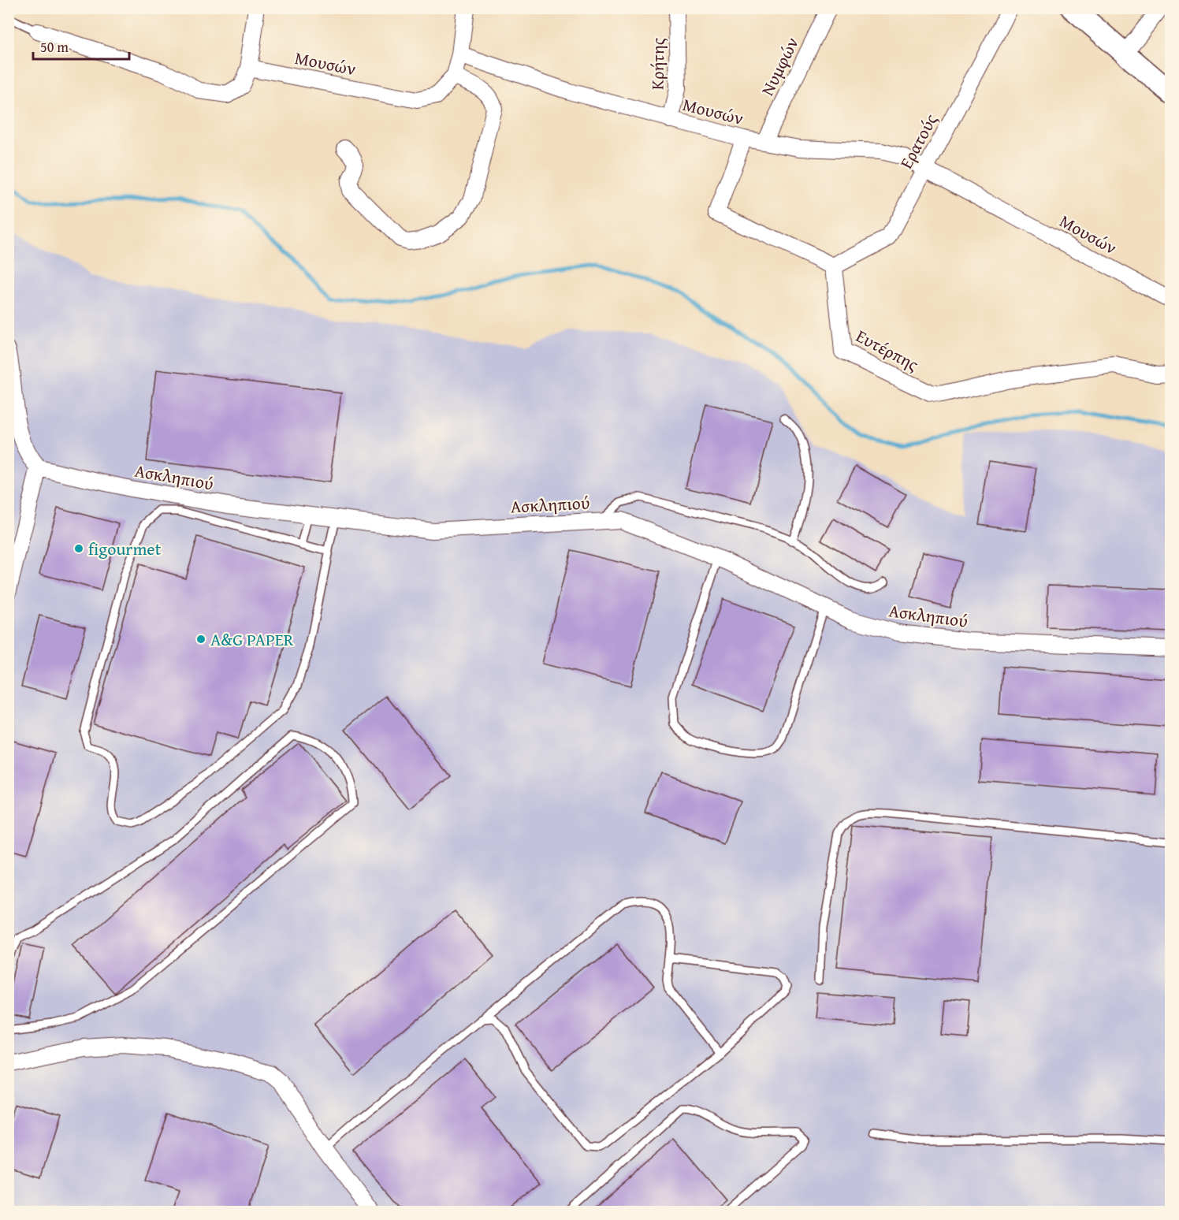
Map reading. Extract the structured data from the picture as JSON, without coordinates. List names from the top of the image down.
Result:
{
  "streets": {
    "street": [
      "Μουσών",
      "Κρήτης",
      "Νυμφών",
      "Ερατούς",
      "Ευτέρπης",
      "Ασκληπιού"
    ]
  },
  "crossings": [
    ["Μουσών", "Κρήτης"],
    ["Μουσών", "Νυμφών"],
    ["Μουσών", "Ερατούς"],
    ["Ερατούς", "Ευτέρπης"]
  ],
  "places": ["figourmet", "A&G PAPER"],
  "scale_bar": "50 m"
}
